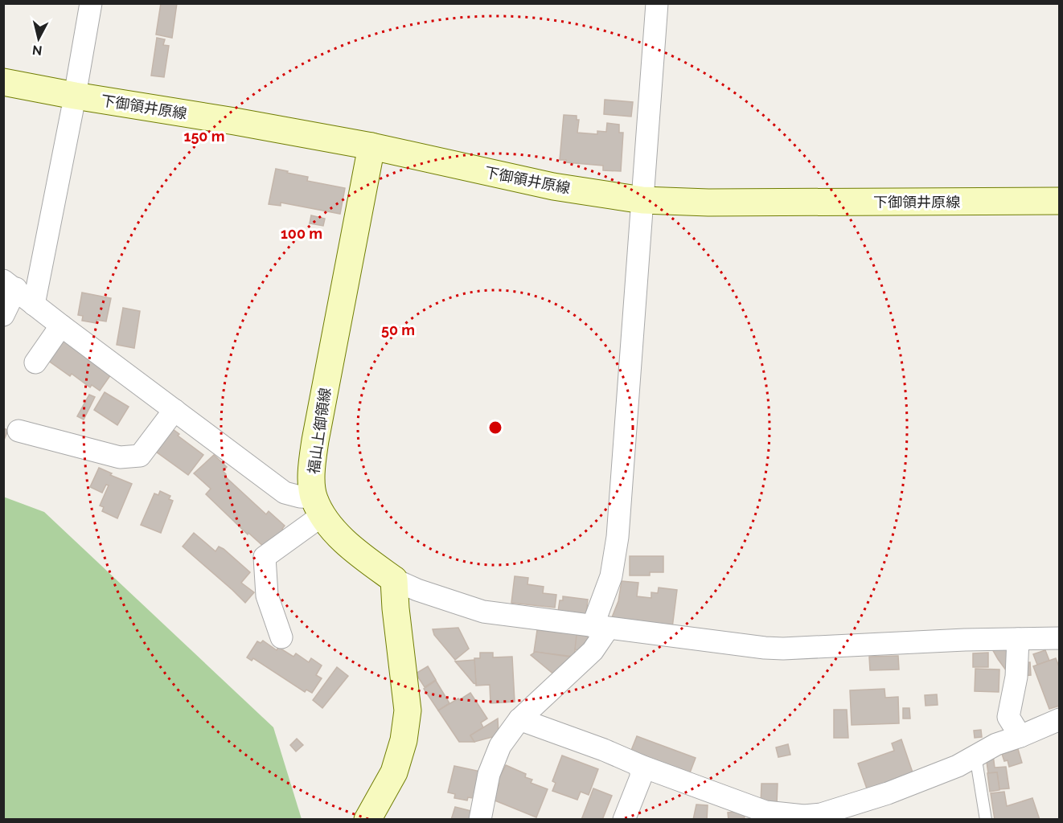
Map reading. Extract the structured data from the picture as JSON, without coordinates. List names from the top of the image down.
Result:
{
  "streets": {
    "main road": ["下御領井原線", "福山上御領線"]
  },
  "crossings": [
    ["下御領井原線", "福山上御領線"]
  ],
  "north": "bottom",
  "rings": ["150 m", "100 m", "50 m"]
}
